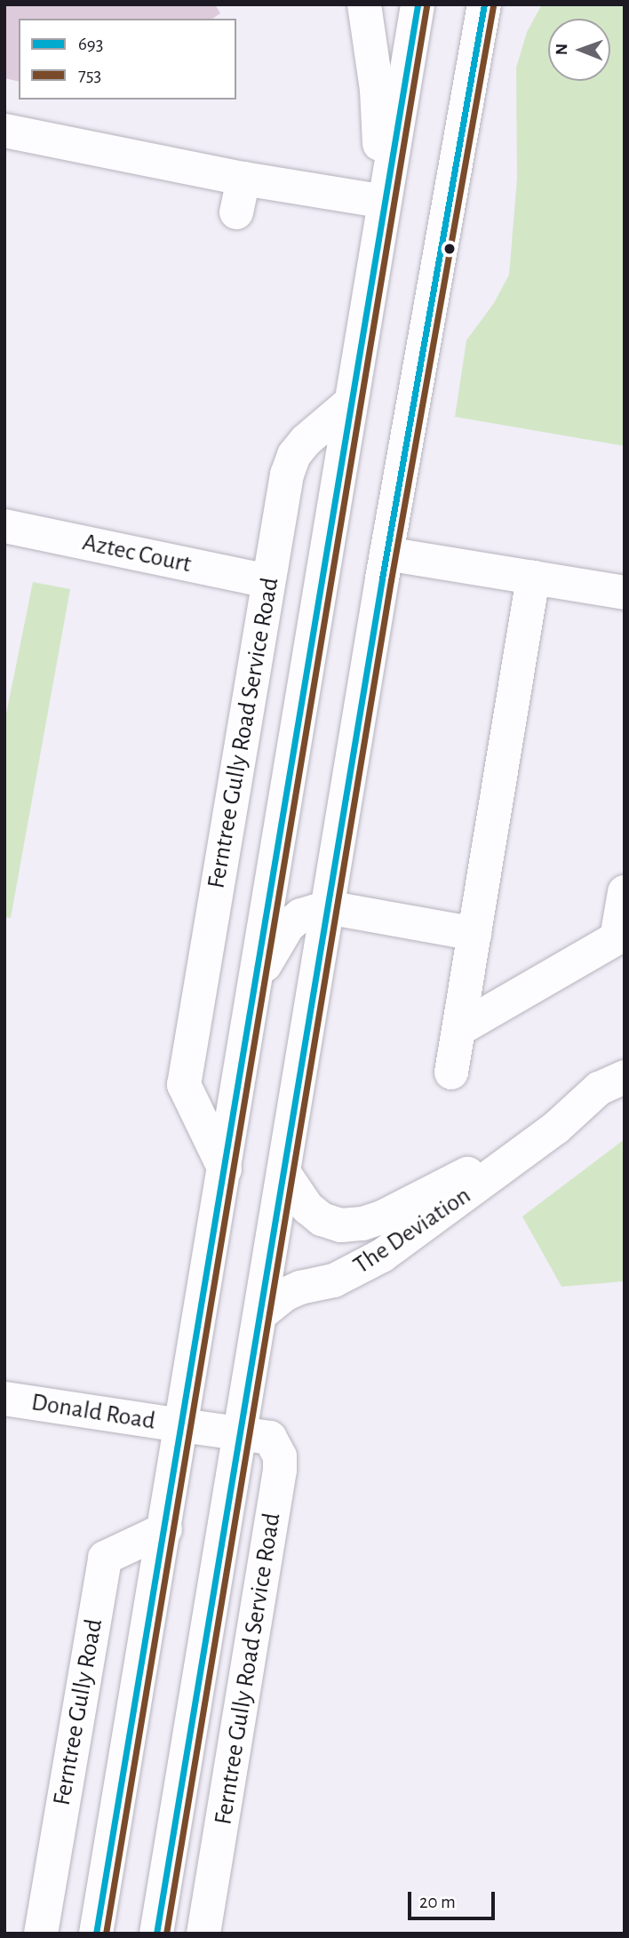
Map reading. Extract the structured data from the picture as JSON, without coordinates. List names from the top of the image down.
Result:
{
  "streets": {
    "main road": [
      "Aztec Court",
      "Ferntree Gully Road Service Road",
      "The Deviation",
      "Donald Road",
      "Ferntree Gully Road"
    ]
  },
  "crossings": [
    ["Aztec Court", "Ferntree Gully Road Service Road"],
    ["Ferntree Gully Road Service Road", "Donald Road"]
  ],
  "lines": ["transit line 693", "transit line 753"],
  "legend": ["693", "753"],
  "scale_bar": "20 m",
  "north": "left"
}
